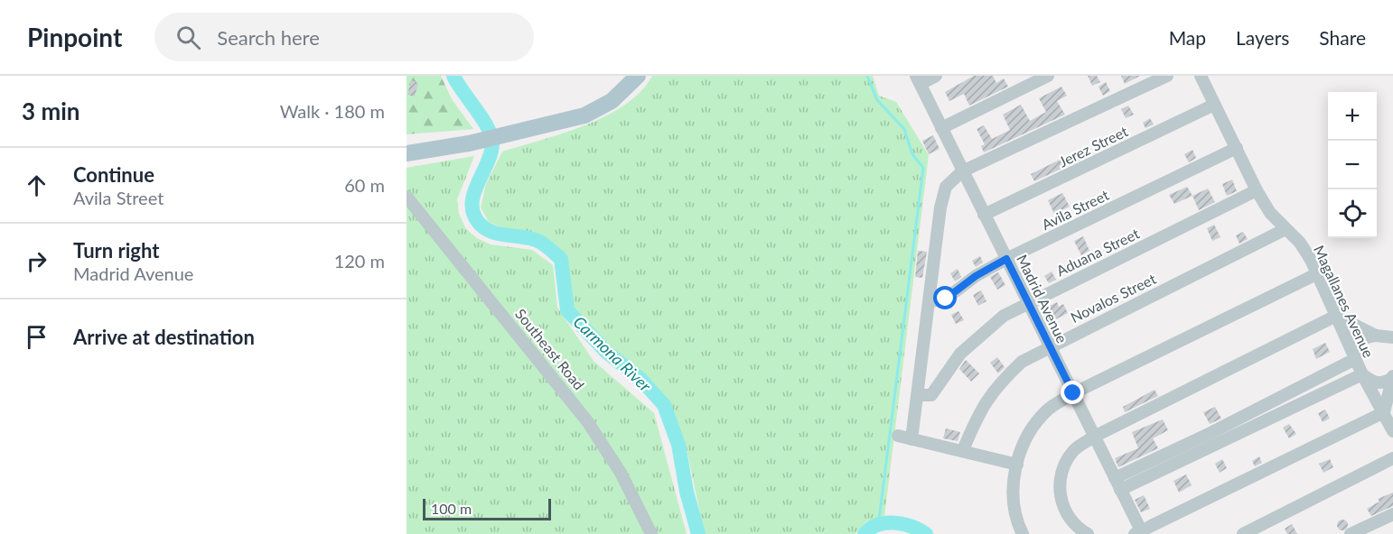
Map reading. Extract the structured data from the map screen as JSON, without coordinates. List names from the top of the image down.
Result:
{
  "streets": {
    "street": [
      "Jerez Street",
      "Avila Street",
      "Aduana Street",
      "Novalos Street",
      "Madrid Avenue",
      "Magallanes Avenue",
      "Southeast Road"
    ]
  },
  "crossings": [
    ["Jerez Street", "Madrid Avenue"],
    ["Jerez Street", "Magallanes Avenue"],
    ["Avila Street", "Madrid Avenue"],
    ["Avila Street", "Magallanes Avenue"],
    ["Aduana Street", "Madrid Avenue"],
    ["Aduana Street", "Magallanes Avenue"],
    ["Novalos Street", "Madrid Avenue"],
    ["Novalos Street", "Magallanes Avenue"]
  ],
  "water": ["Carmona River"],
  "scale_bar": "100 m",
  "page": {
    "header": "Pinpoint",
    "search": "Search here",
    "nav": ["Map", "Layers", "Share"],
    "heading": ["3 min", "Walk · 180 m"],
    "map_buttons": ["+", "−"],
    "list": [
      ["Continue", "Avila Street", "60 m"],
      ["Turn right", "Madrid Avenue", "120 m"],
      "Arrive at destination"
    ],
    "scale": "100 m"
  }
}
